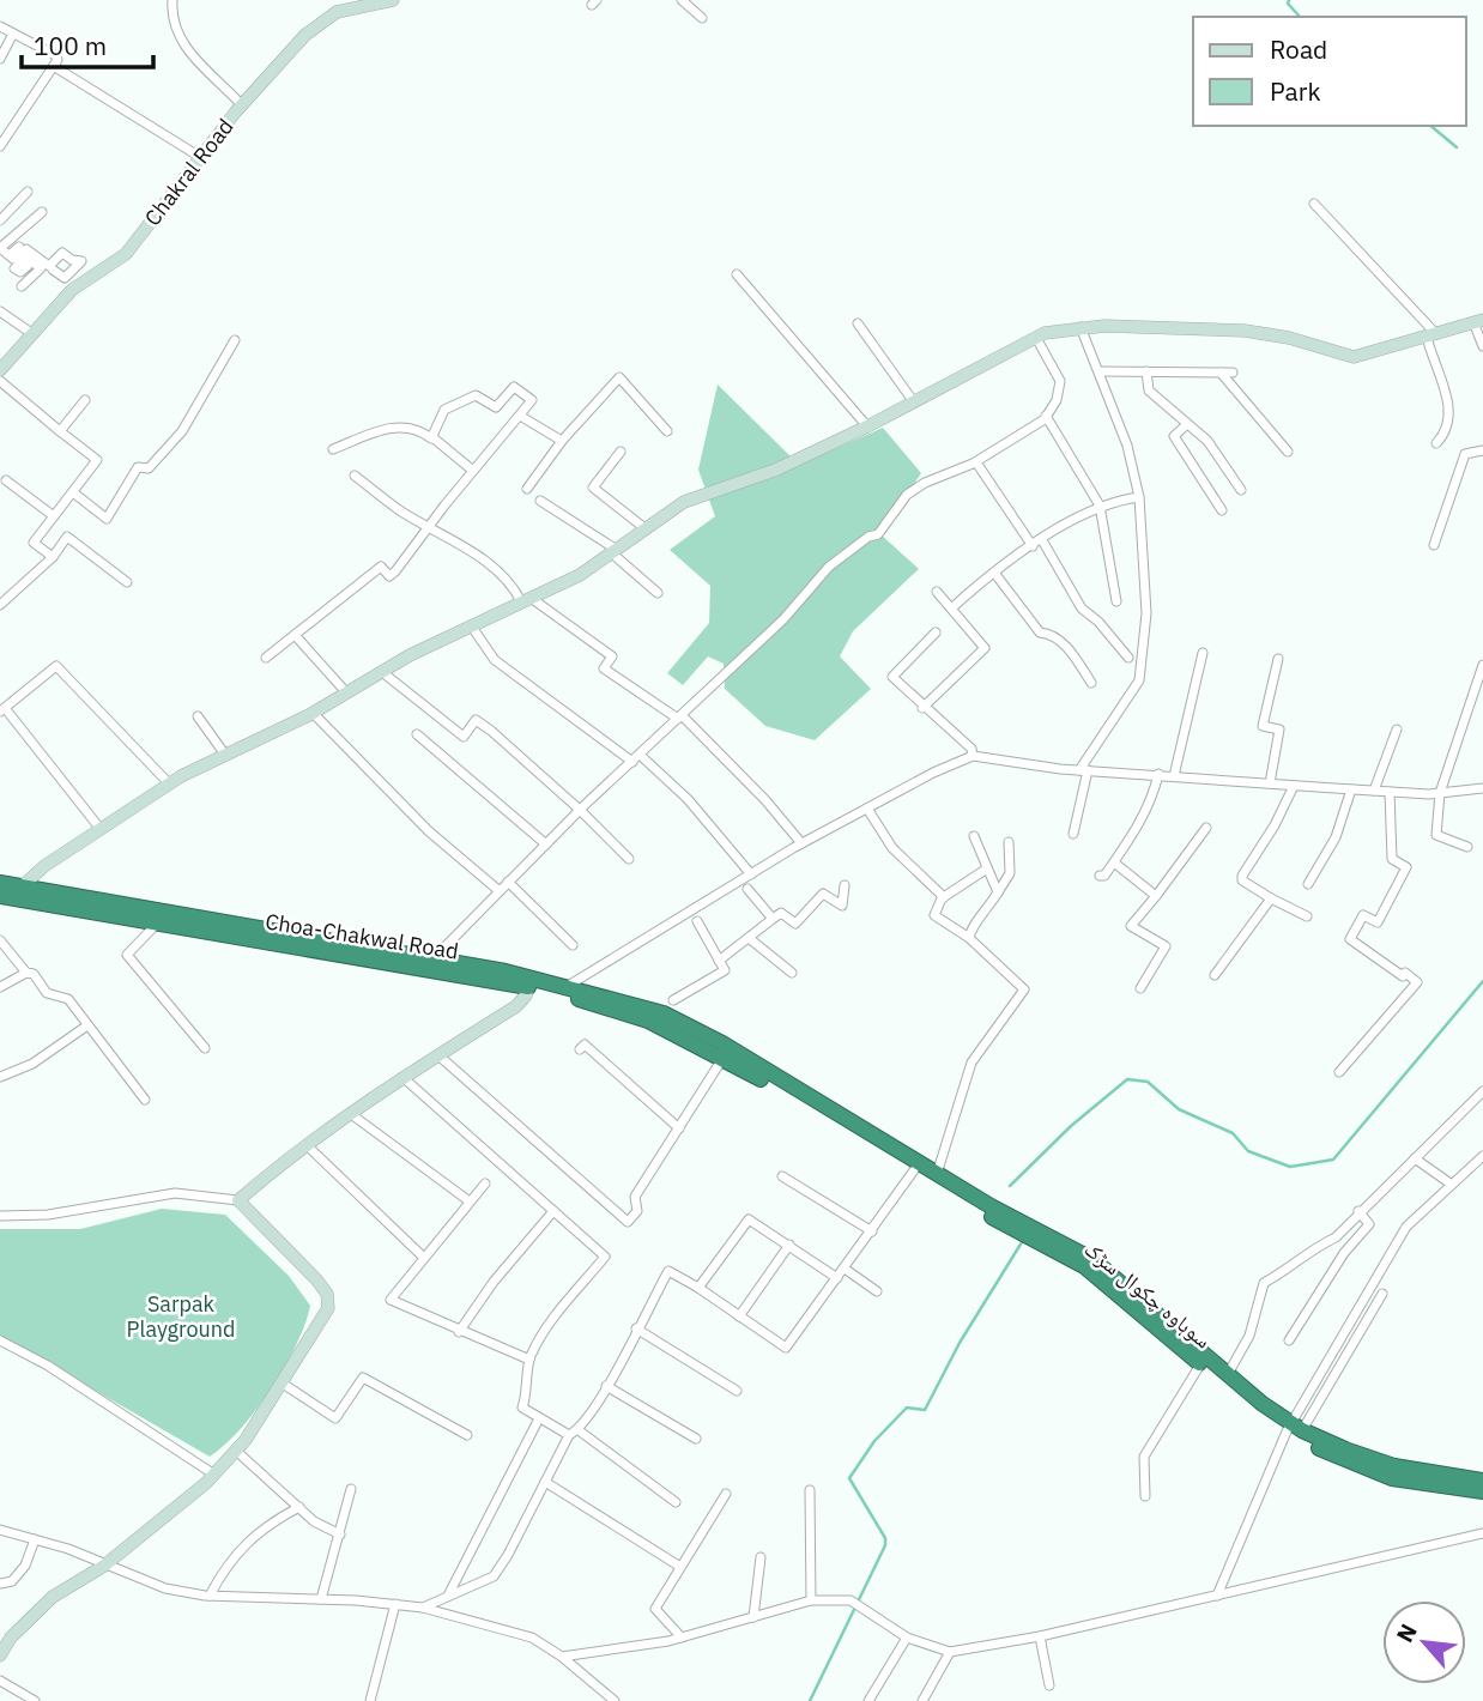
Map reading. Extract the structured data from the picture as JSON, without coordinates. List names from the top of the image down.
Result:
{
  "streets": {
    "highway": ["Choa-Chakwal Road", "سوہاوہ چکوال سڑک"],
    "street": ["Chakral Road"]
  },
  "crossings": [
    ["Choa-Chakwal Road", "سوہاوہ چکوال سڑک"]
  ],
  "parks": ["Sarpak Playground"],
  "legend": ["Road", "Park"],
  "scale_bar": "100 m",
  "north": "top left"
}
